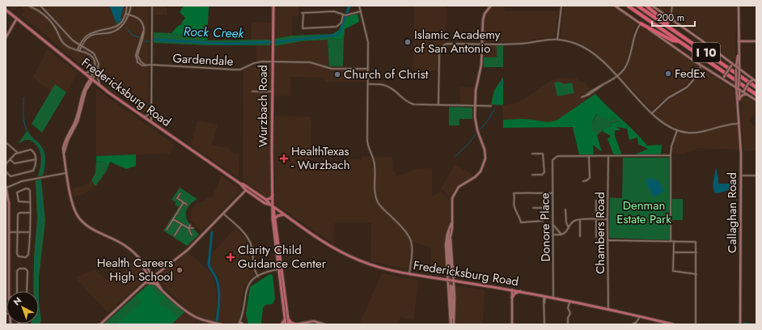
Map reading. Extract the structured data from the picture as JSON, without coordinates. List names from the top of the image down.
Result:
{
  "streets": {
    "highway": ["I 10"],
    "main road": ["Fredericksburg Road", "Wurzbach Road"],
    "street": [
      "Gardendale",
      "Callaghan Road",
      "Donore Place",
      "Chambers Road"
    ]
  },
  "crossings": [
    ["Gardendale", "Wurzbach Road"],
    ["Fredericksburg Road", "Wurzbach Road"],
    ["Fredericksburg Road", "Donore Place"],
    ["Fredericksburg Road", "Chambers Road"]
  ],
  "water": ["Rock Creek"],
  "parks": ["Denman Estate Park"],
  "places": {
    "other": [
      "Islamic Academy of San Antonio",
      "FedEx",
      "Church of Christ",
      "Health Careers High School"
    ],
    "health": ["HealthTexas - Wurzbach", "Clarity Child Guidance Center"]
  },
  "scale_bar": "200 m",
  "north": "top left"
}
